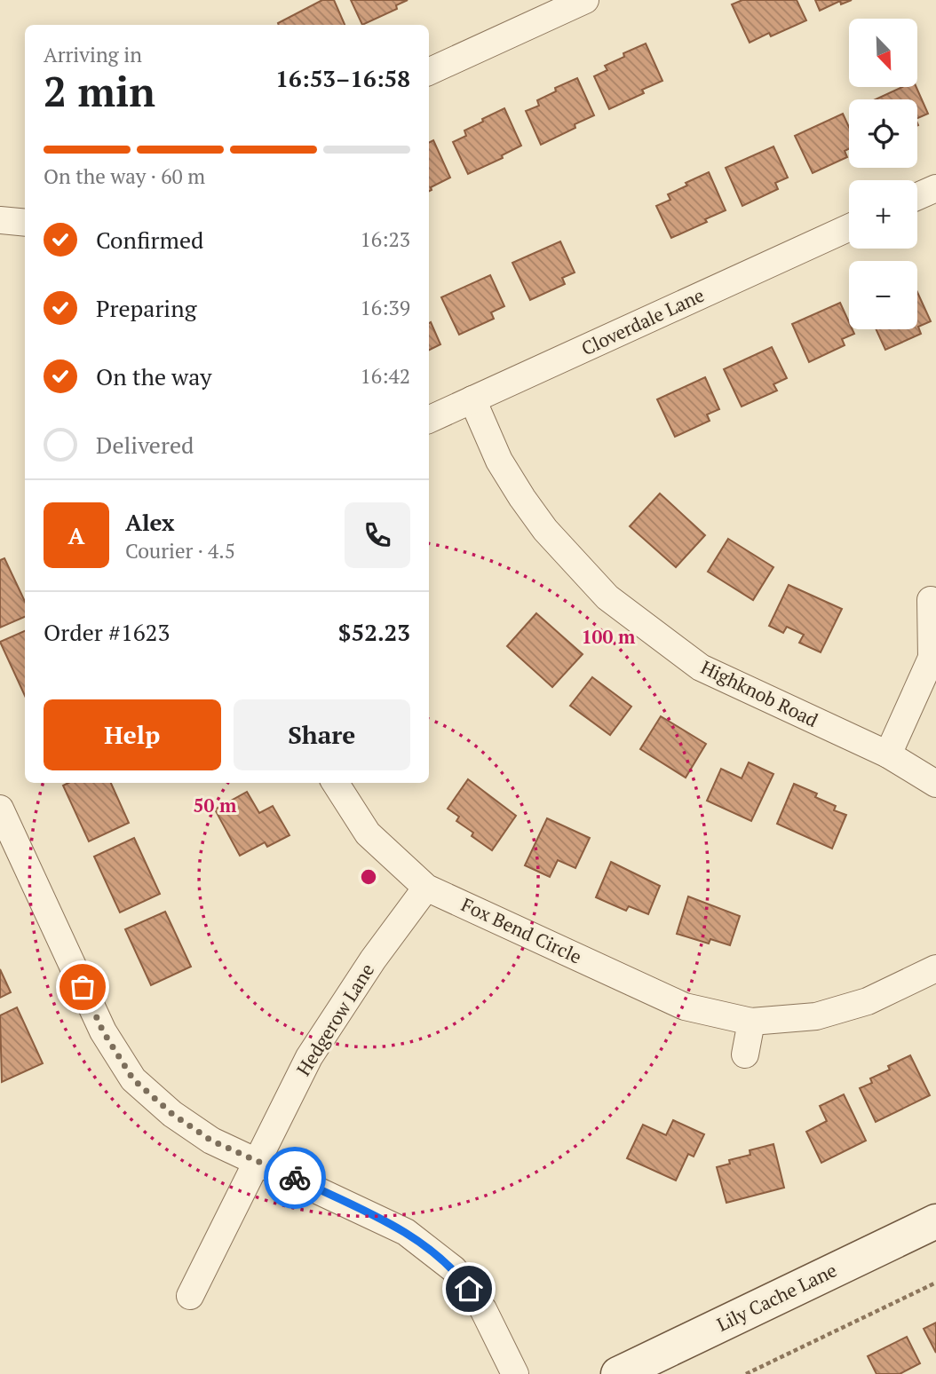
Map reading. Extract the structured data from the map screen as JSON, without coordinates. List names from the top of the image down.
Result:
{
  "streets": {
    "street": [
      "Cloverdale Lane",
      "Highknob Road",
      "Fox Bend Circle",
      "Hedgerow Lane",
      "Lily Cache Lane"
    ]
  },
  "crossings": [
    ["Cloverdale Lane", "Highknob Road"],
    ["Fox Bend Circle", "Hedgerow Lane"]
  ],
  "north": "bottom right",
  "page": {
    "map_buttons": ["+", "−"],
    "heading": ["2 min", "Arriving in", "16:53–16:58"],
    "panel": [
      "Alex",
      "Courier · 4.5",
      "Order #1623",
      "$52.23"
    ],
    "bar": "On the way · 60 m",
    "list": [
      ["Confirmed", "16:23"],
      ["Preparing", "16:39"],
      ["On the way", "16:42"],
      "Delivered"
    ],
    "round": "A",
    "buttons": ["Help", "Share"]
  },
  "rings": ["100 m", "50 m"]
}
